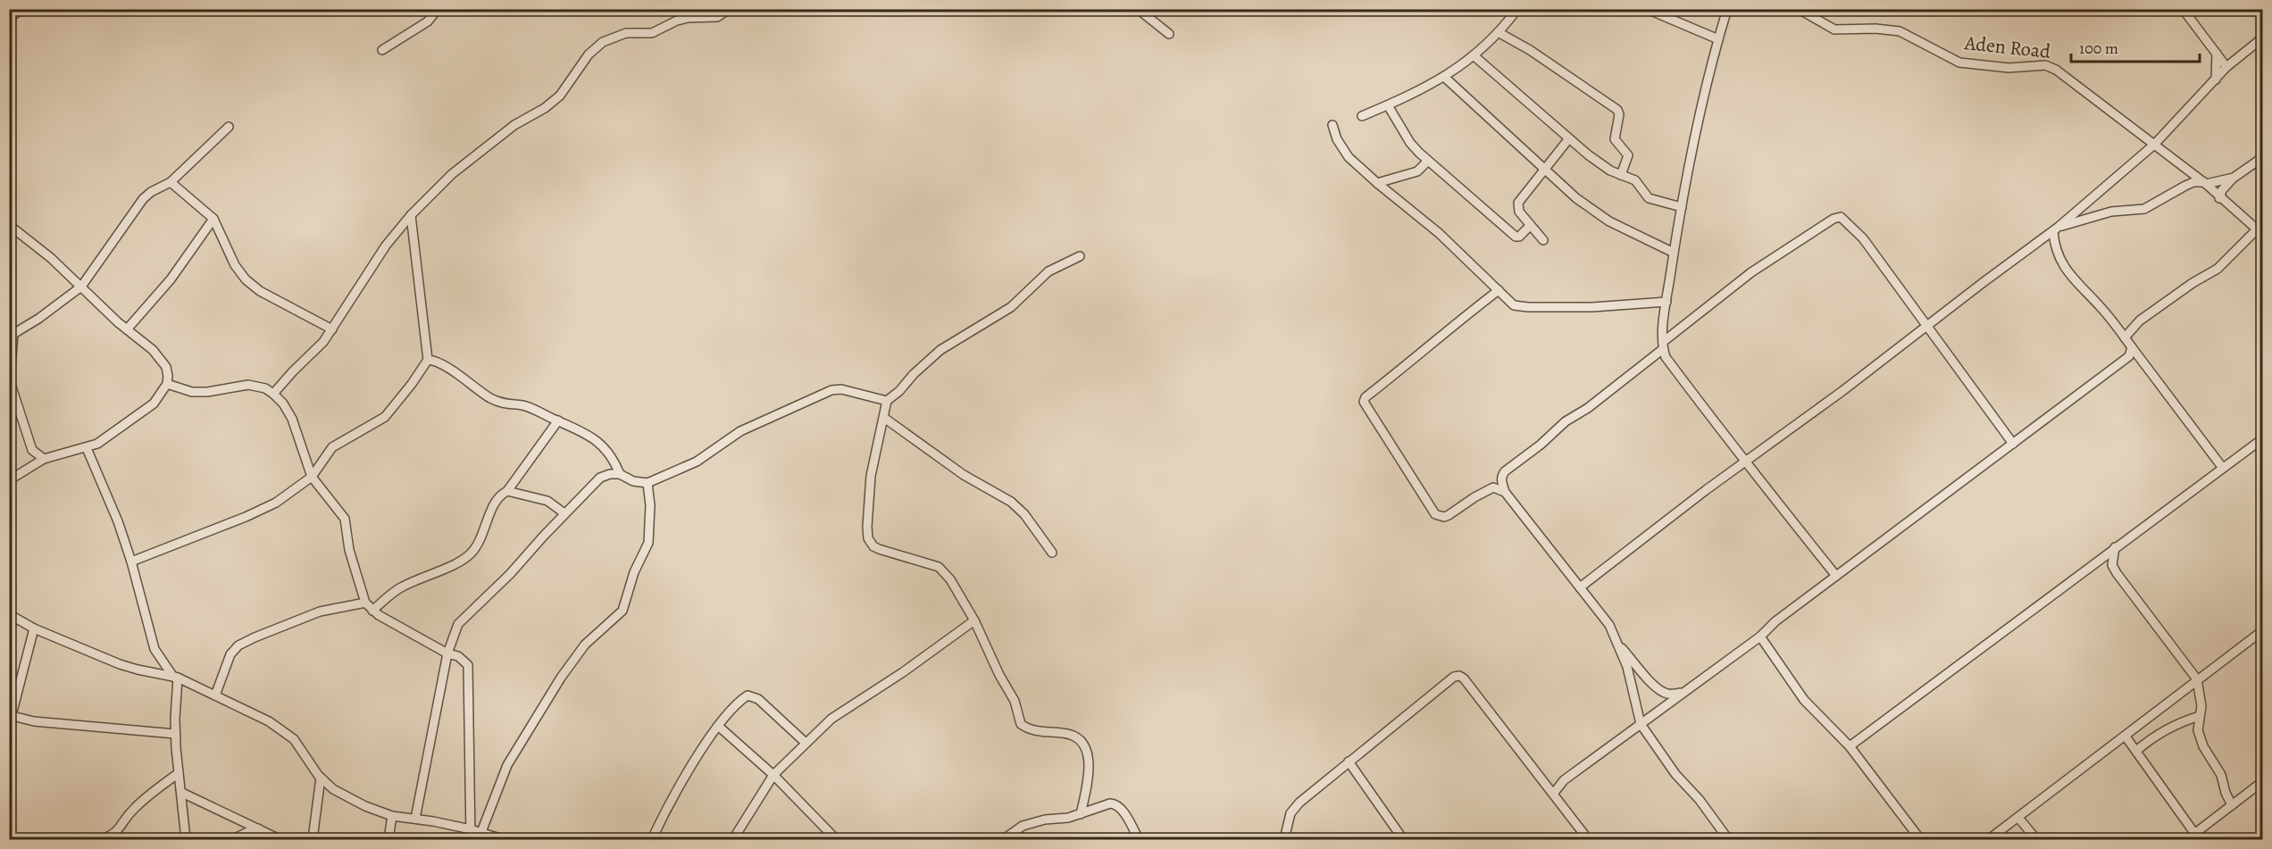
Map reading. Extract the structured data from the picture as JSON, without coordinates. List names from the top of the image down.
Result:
{
  "streets": {
    "street": ["Aden Road"]
  },
  "scale_bar": "100 m"
}
